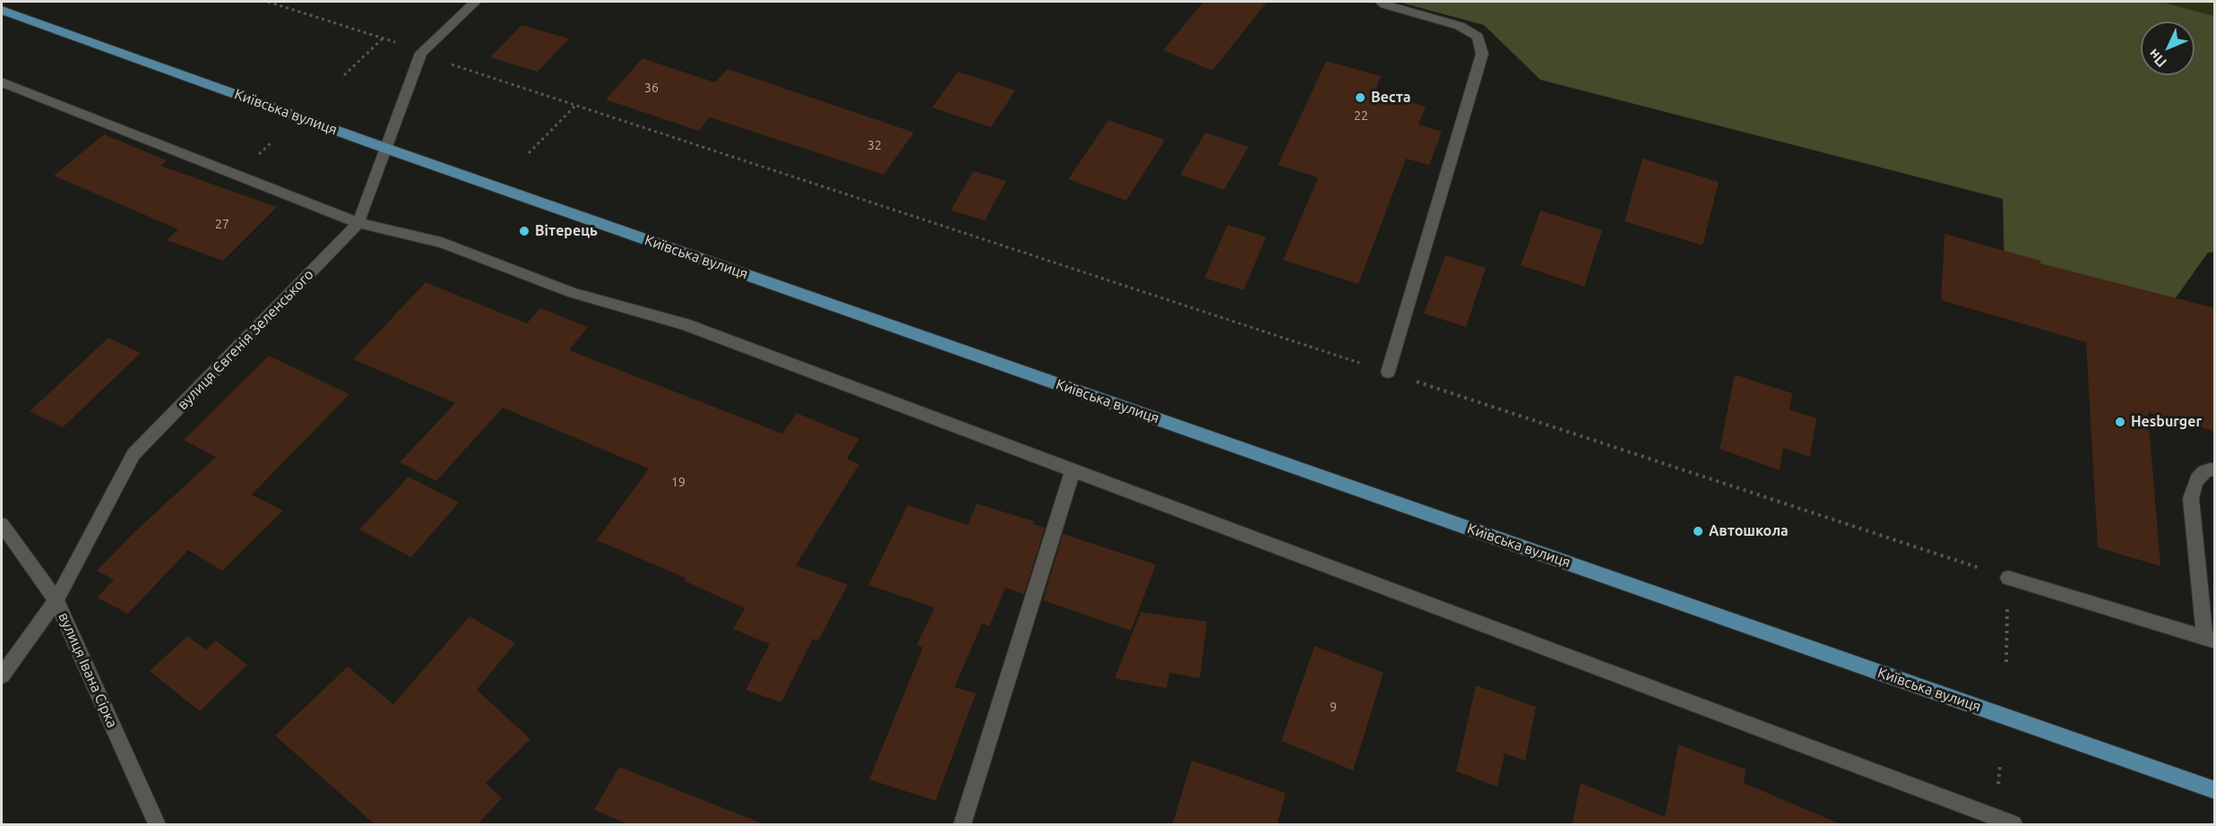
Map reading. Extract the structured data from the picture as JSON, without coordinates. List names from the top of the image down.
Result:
{
  "streets": {
    "main road": ["Київська вулиця"],
    "street": ["вулиця Євгенія Зеленського", "вулиця Івана Сірка"]
  },
  "crossings": [
    ["Київська вулиця", "вулиця Євгенія Зеленського"],
    ["вулиця Євгенія Зеленського", "вулиця Івана Сірка"]
  ],
  "places": [
    "Веста",
    "Вітерець",
    "Hesburger",
    "Автошкола"
  ],
  "house_numbers": [
    "36",
    "22",
    "32",
    "27",
    "19",
    "9"
  ],
  "north": "bottom left"
}
